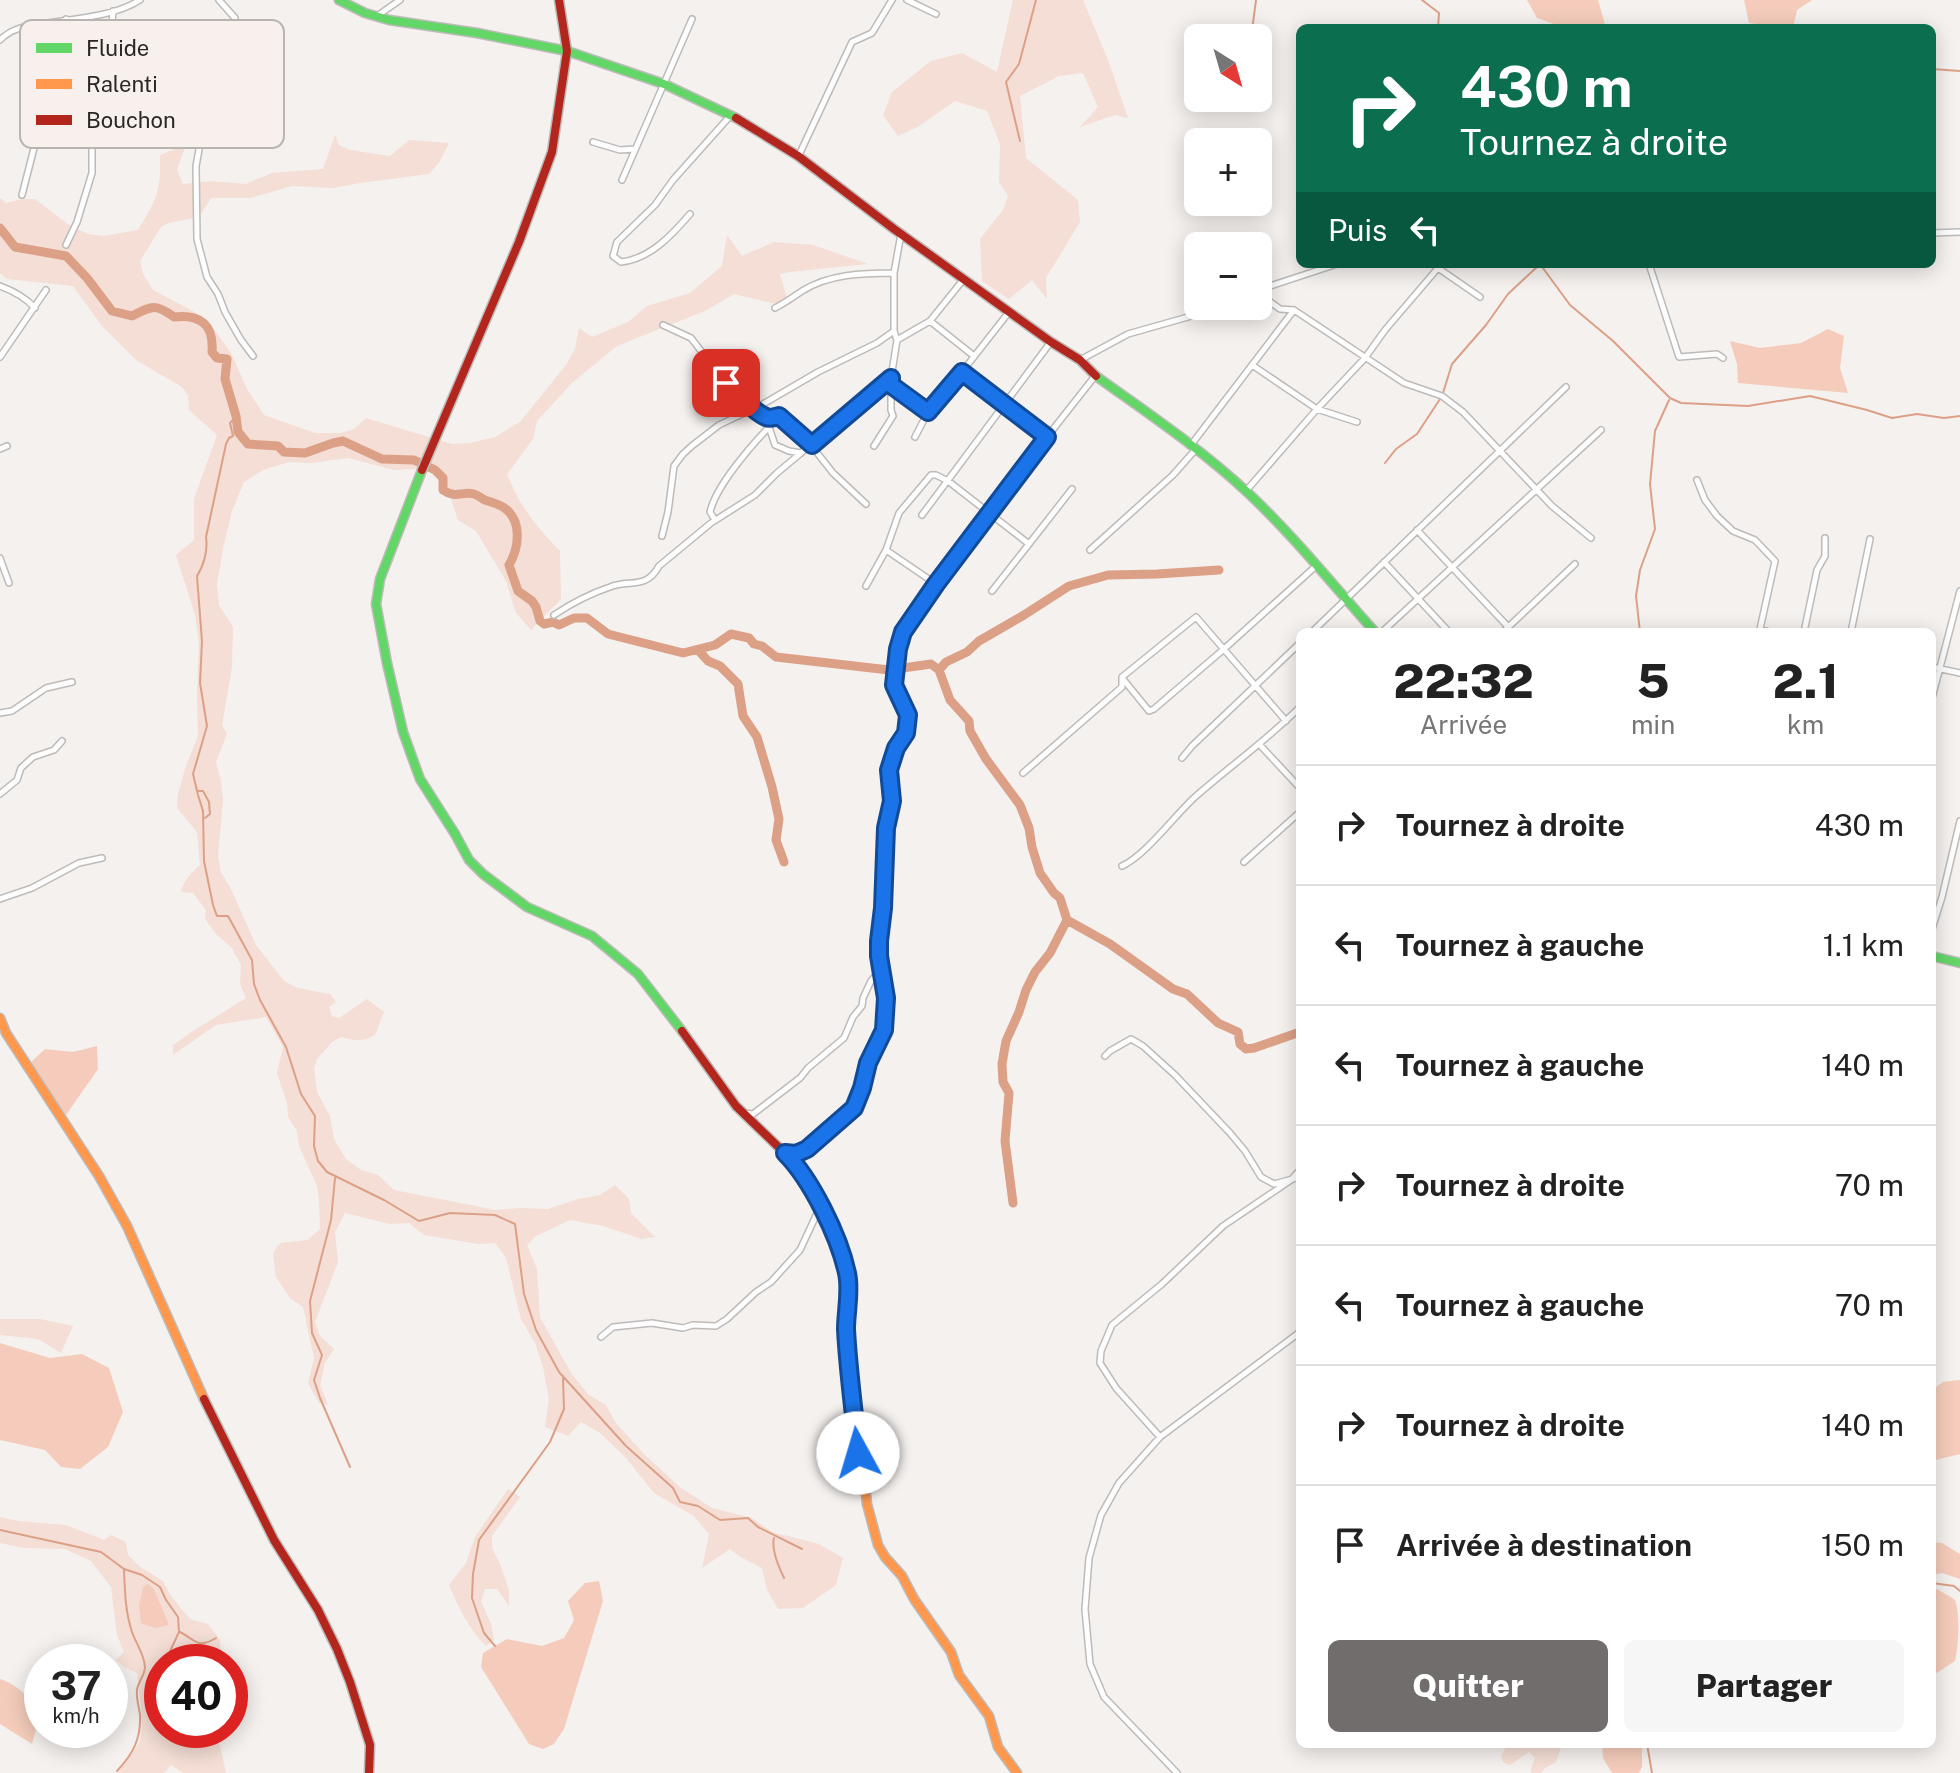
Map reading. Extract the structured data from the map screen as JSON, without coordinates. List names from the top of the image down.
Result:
{
  "legend": ["Fluide", "Ralenti", "Bouchon"],
  "north": "bottom right",
  "page": {
    "map_buttons": ["+", "−"],
    "turn": ["430 m", "Tournez à droite"],
    "then": "Puis",
    "eta": [
      "22:32",
      "Arrivée",
      "5",
      "min",
      "2.1",
      "km"
    ],
    "list": [
      {
        "name": "Tournez à droite",
        "value": "430 m"
      },
      {
        "name": "Tournez à gauche",
        "value": "1.1 km"
      },
      {
        "name": "Tournez à gauche",
        "value": "140 m"
      },
      {
        "name": "Tournez à droite",
        "value": "70 m"
      },
      {
        "name": "Tournez à gauche",
        "value": "70 m"
      },
      {
        "name": "Tournez à droite",
        "value": "140 m"
      },
      {
        "name": "Arrivée à destination",
        "value": "150 m"
      }
    ],
    "buttons": ["Quitter", "Partager"],
    "speed": "37 km/h",
    "limit": "40"
  }
}
